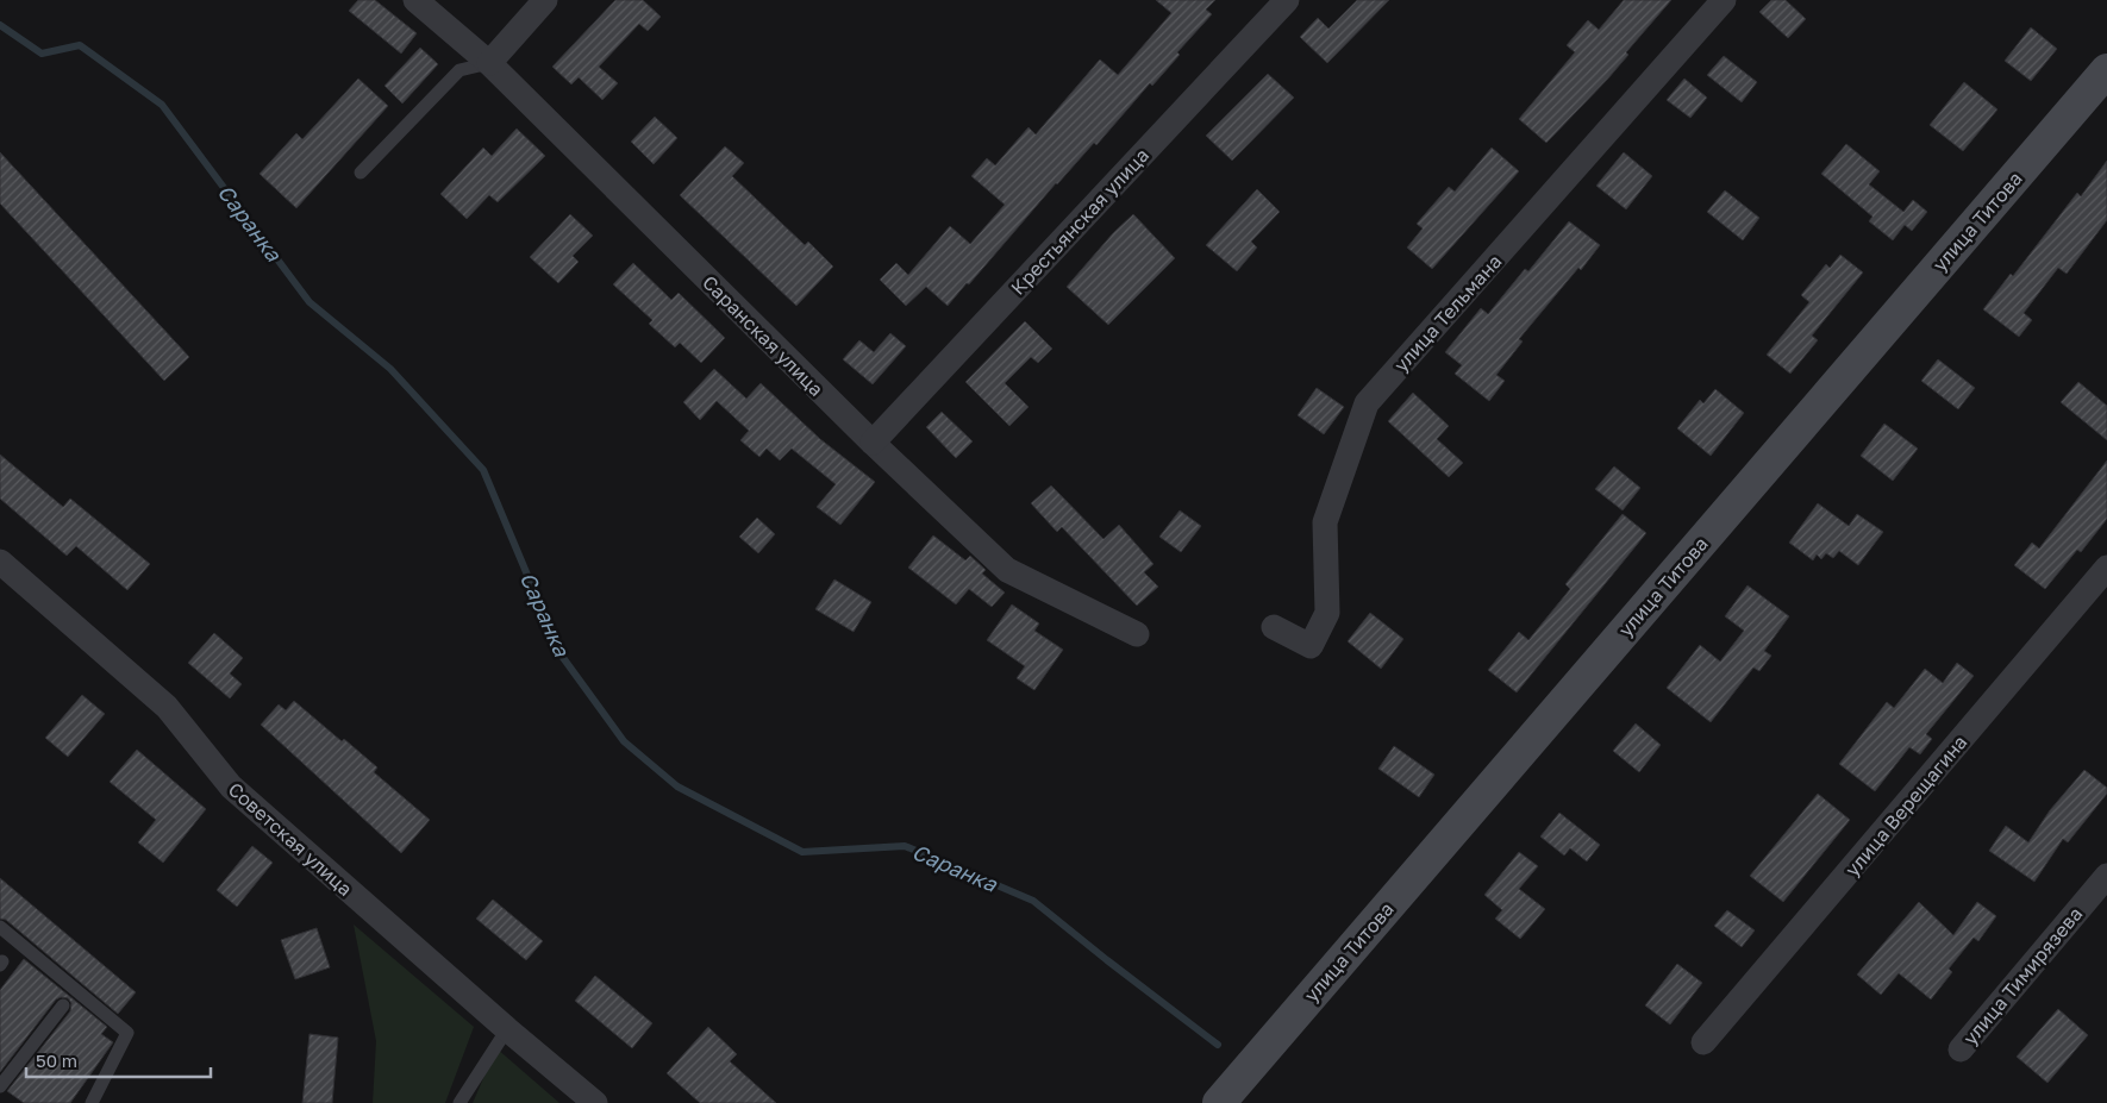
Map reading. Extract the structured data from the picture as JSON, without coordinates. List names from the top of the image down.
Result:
{
  "streets": {
    "main road": ["улица Титова"],
    "street": [
      "Крестьянская улица",
      "улица Тельмана",
      "Саранская улица",
      "улица Верещагина",
      "Советская улица",
      "улица Тимирязева"
    ]
  },
  "crossings": [
    ["Крестьянская улица", "Саранская улица"]
  ],
  "water": ["Саранка"],
  "scale_bar": "50 m"
}
